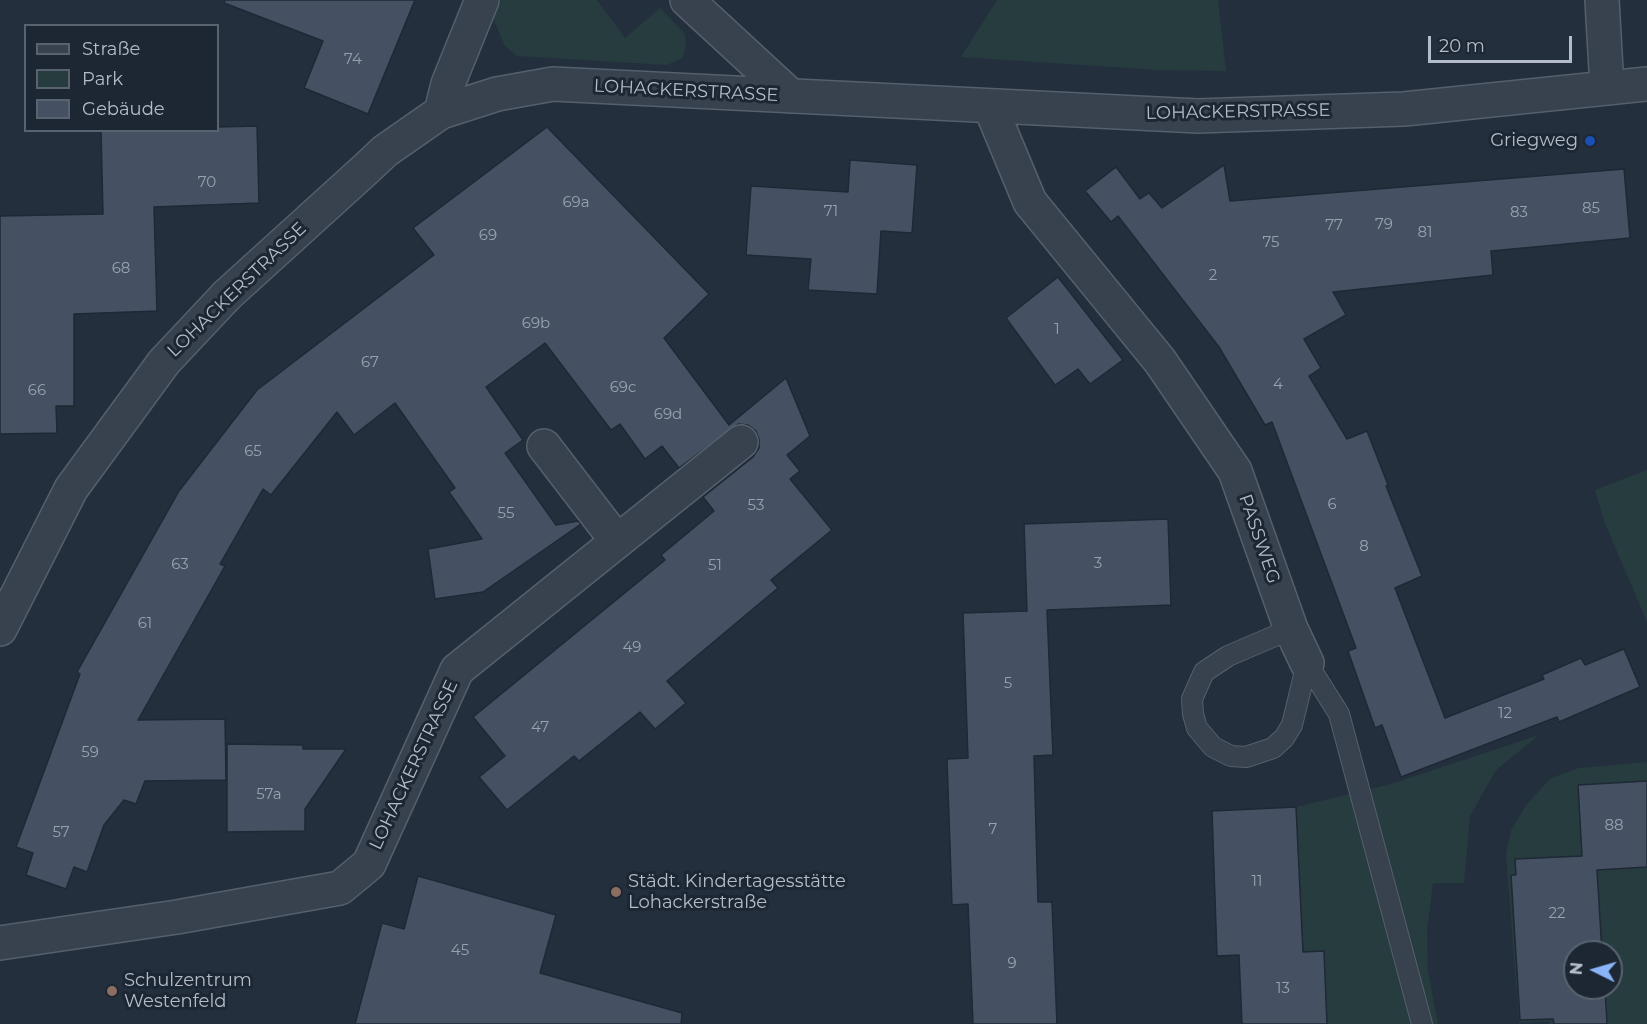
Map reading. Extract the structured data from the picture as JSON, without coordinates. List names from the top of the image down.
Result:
{
  "streets": {
    "street": ["LOHACKERSTRASSE", "PASSWEG"]
  },
  "crossings": [
    ["LOHACKERSTRASSE", "PASSWEG"]
  ],
  "places": ["Griegweg", "Städt. Kindertagesstätte Lohackerstraße", "Schulzentrum Westenfeld"],
  "house_numbers": [
    "74",
    "70",
    "69a",
    "85",
    "71",
    "83",
    "79",
    "77",
    "81",
    "69",
    "75",
    "68",
    "2",
    "69b",
    "1",
    "67",
    "4",
    "69c",
    "66",
    "69d",
    "65",
    "6",
    "53",
    "55",
    "8",
    "3",
    "63",
    "51",
    "61",
    "49",
    "5",
    "12",
    "47",
    "59",
    "57a",
    "88",
    "7",
    "57",
    "11",
    "22",
    "45",
    "9",
    "13"
  ],
  "legend": ["Straße", "Park", "Gebäude"],
  "scale_bar": "20 m",
  "north": "left"
}
